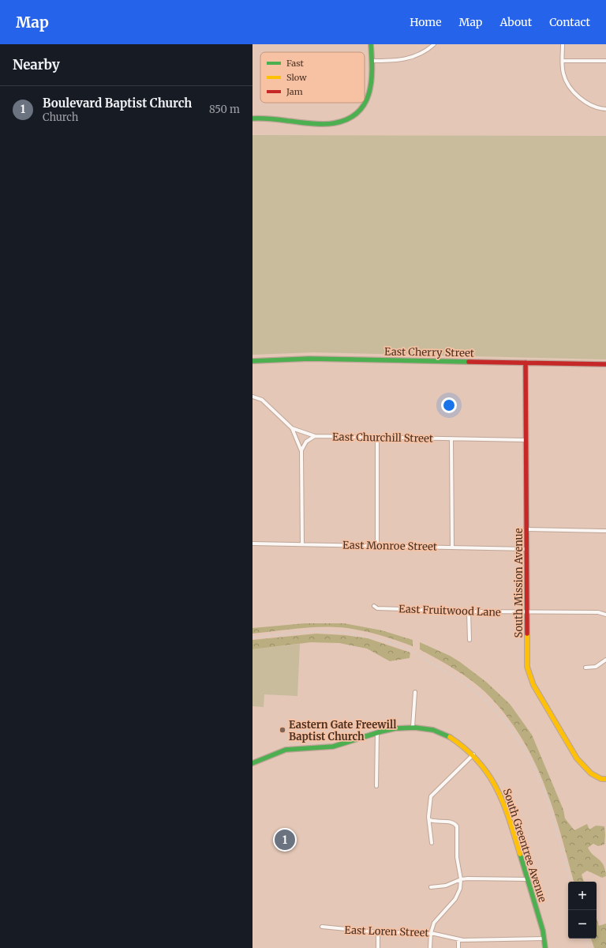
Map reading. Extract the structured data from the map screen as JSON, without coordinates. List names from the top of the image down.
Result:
{
  "streets": {
    "street": [
      "East Cherry Street",
      "East Churchill Street",
      "East Monroe Street",
      "South Mission Avenue",
      "East Fruitwood Lane",
      "South Greentree Avenue",
      "East Loren Street"
    ]
  },
  "crossings": [
    ["East Cherry Street", "South Mission Avenue"],
    ["East Churchill Street", "South Mission Avenue"],
    ["East Monroe Street", "South Mission Avenue"],
    ["South Mission Avenue", "East Fruitwood Lane"],
    ["South Greentree Avenue", "East Loren Street"]
  ],
  "places": ["Eastern Gate Freewill Baptist Church"],
  "legend": ["Fast", "Slow", "Jam"],
  "page": {
    "header": "Map",
    "nav": [
      "Home",
      "Map",
      "About",
      "Contact"
    ],
    "heading": "Nearby",
    "list": [
      {
        "mark": "1",
        "name": "Boulevard Baptist Church",
        "note": "Church",
        "value": "850 m"
      }
    ],
    "pins": "1",
    "map_buttons": ["+", "−"]
  }
}
